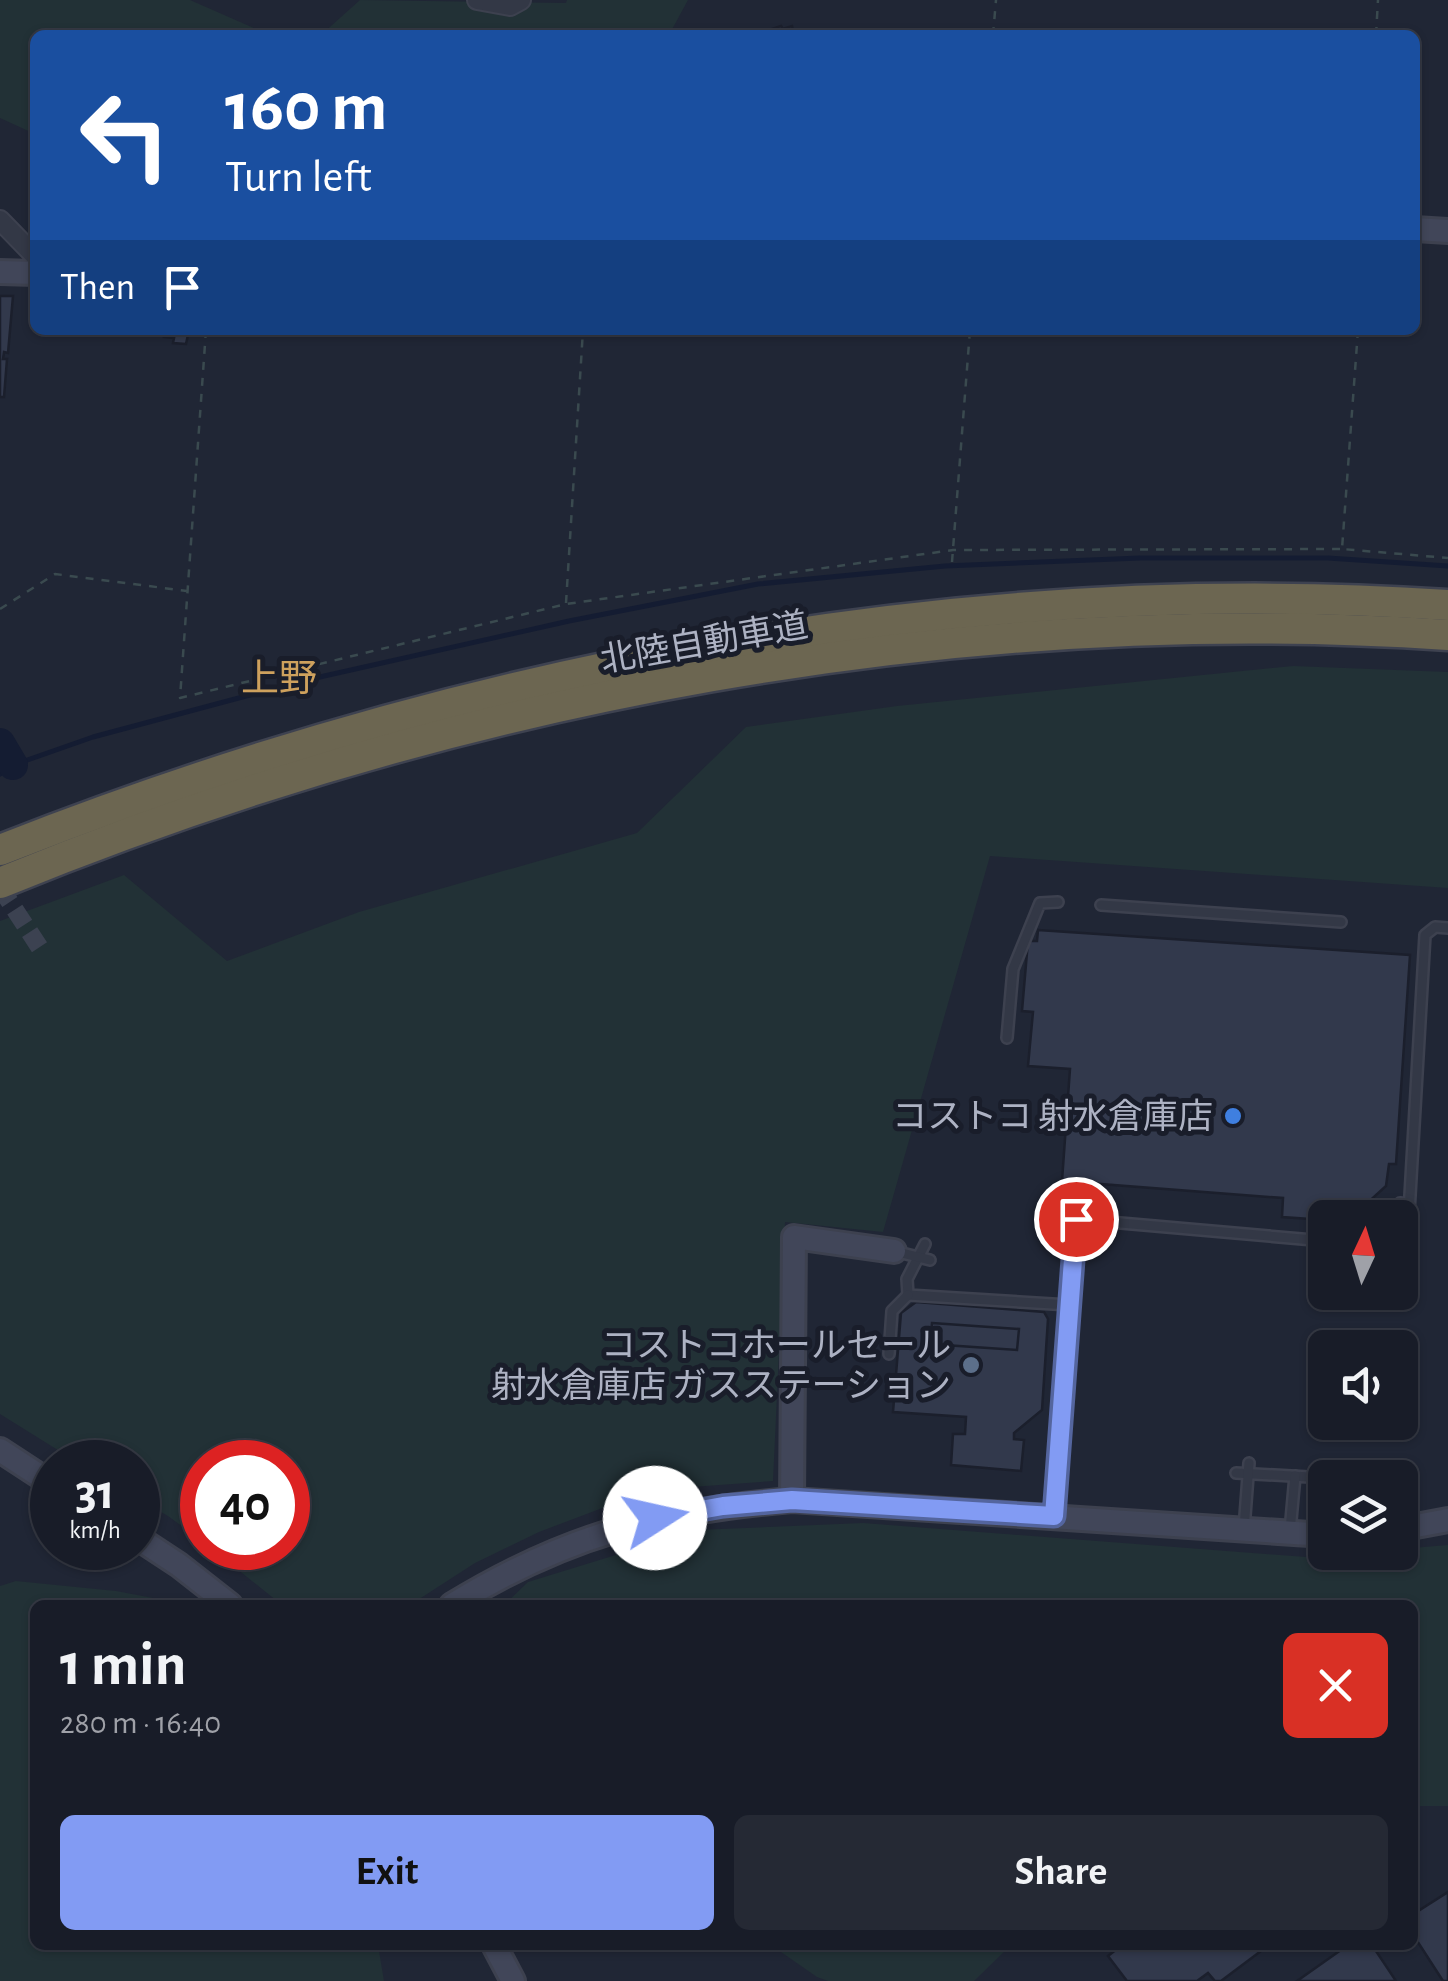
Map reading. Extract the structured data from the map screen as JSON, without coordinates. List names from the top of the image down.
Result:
{
  "streets": {
    "highway": ["北陸自動車道"]
  },
  "districts": ["上野"],
  "places": ["コストコ 射水倉庫店", "コストコホールセール 射水倉庫店 ガスステーション"],
  "north": "top",
  "page": {
    "turn": ["160 m", "Turn left"],
    "then": "Then",
    "speed": "31 km/h",
    "limit": "40",
    "heading": ["1 min", "280 m · 16:40"],
    "buttons": ["Exit", "Share"]
  }
}
